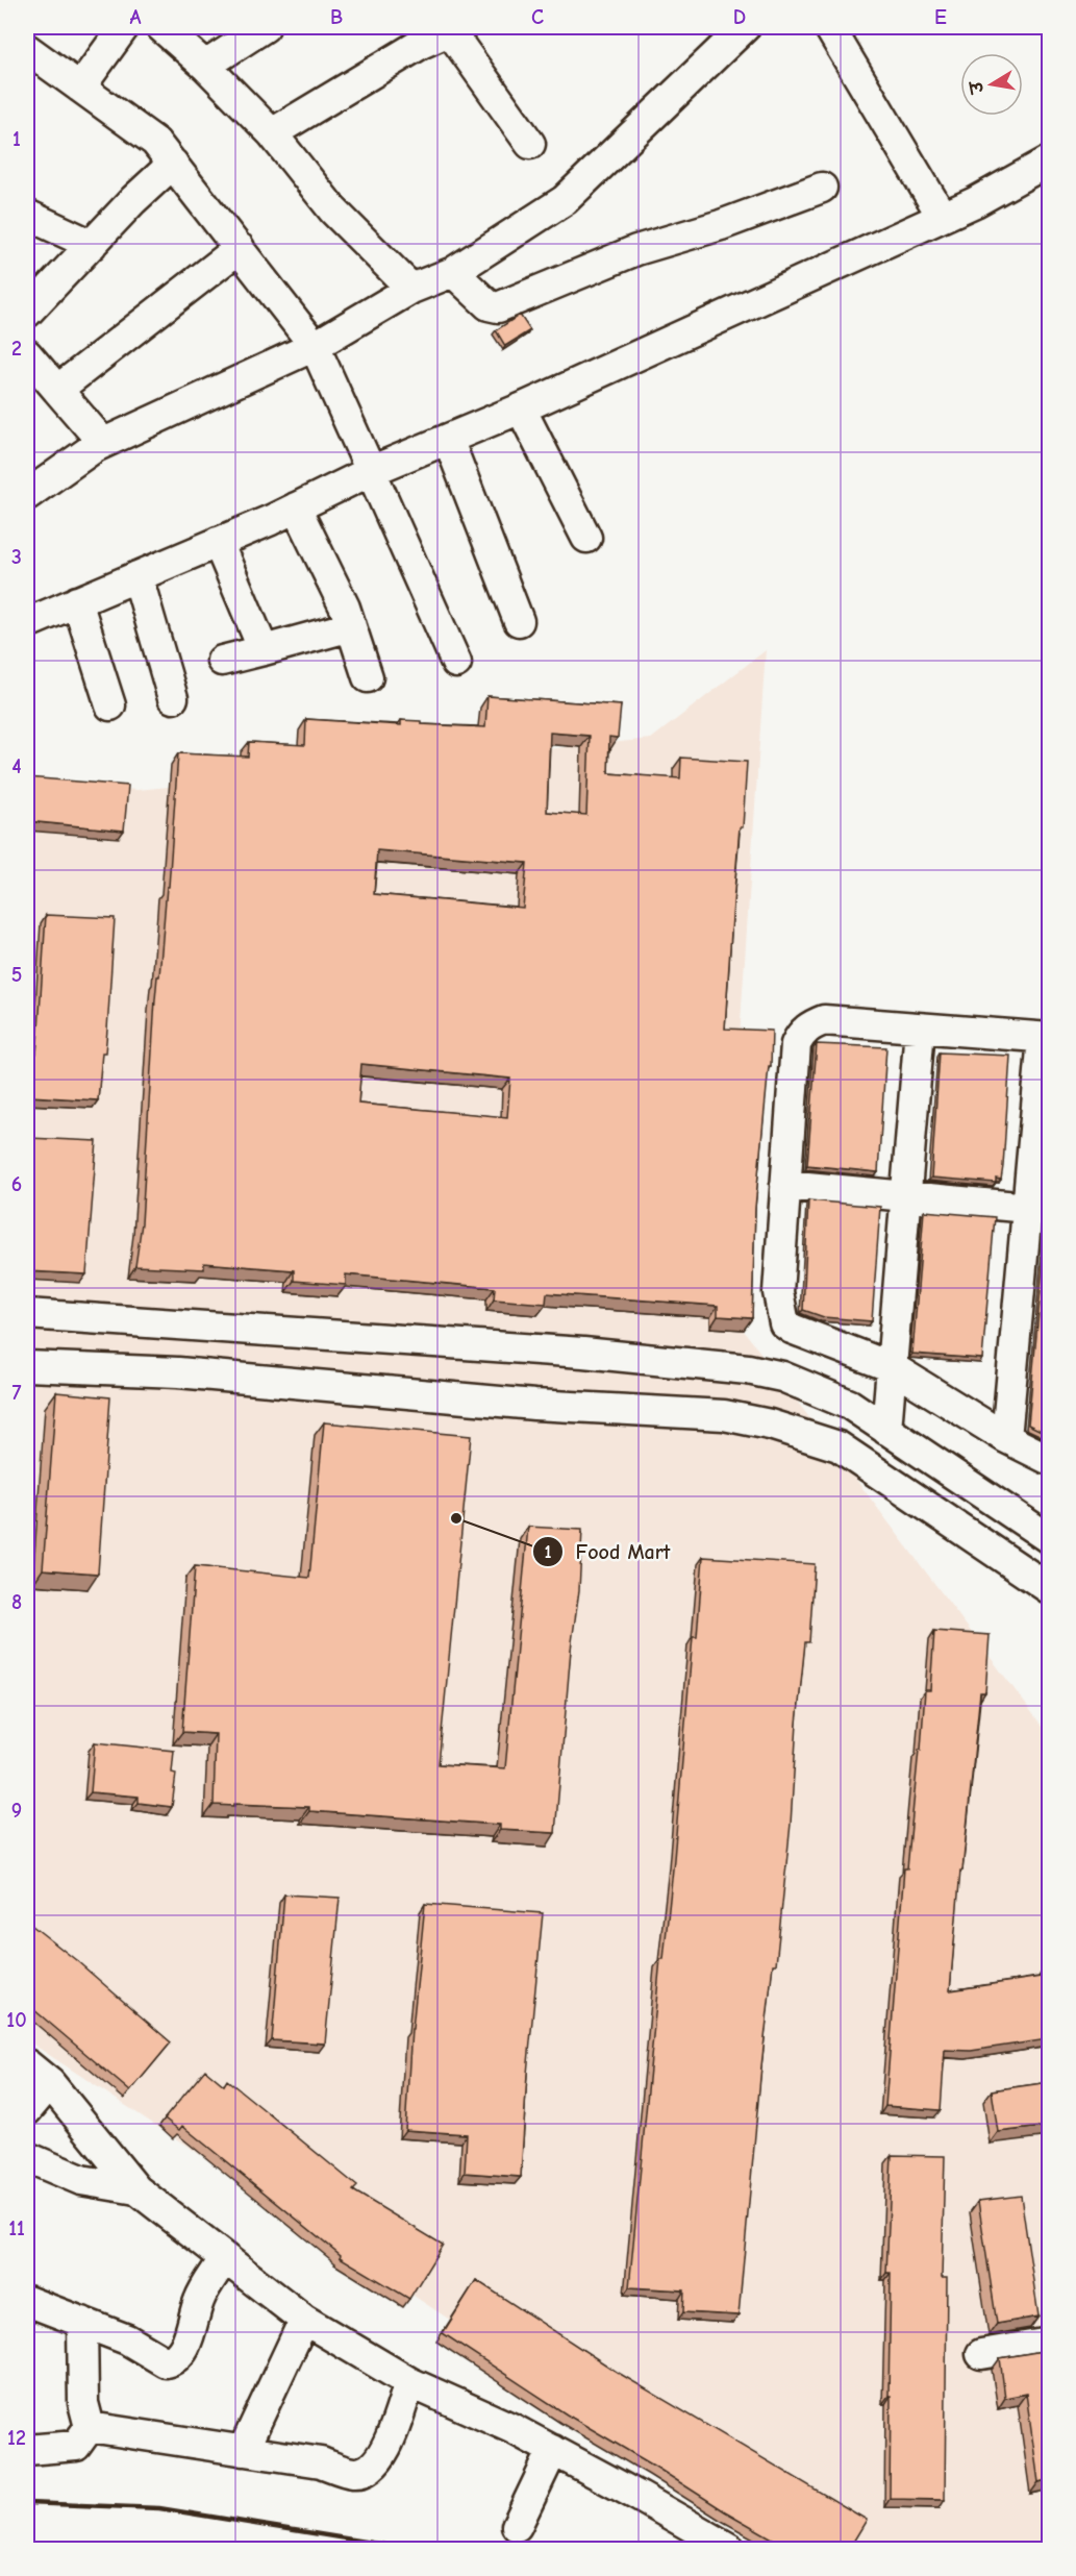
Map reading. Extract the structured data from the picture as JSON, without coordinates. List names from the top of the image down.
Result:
{
  "places": ["Food Mart"],
  "north": "left",
  "grid": {
    "columns": [
      "A",
      "B",
      "C",
      "D",
      "E"
    ],
    "rows": [
      "1",
      "2",
      "3",
      "4",
      "5",
      "6",
      "7",
      "8",
      "9",
      "10",
      "11",
      "12"
    ]
  }
}
